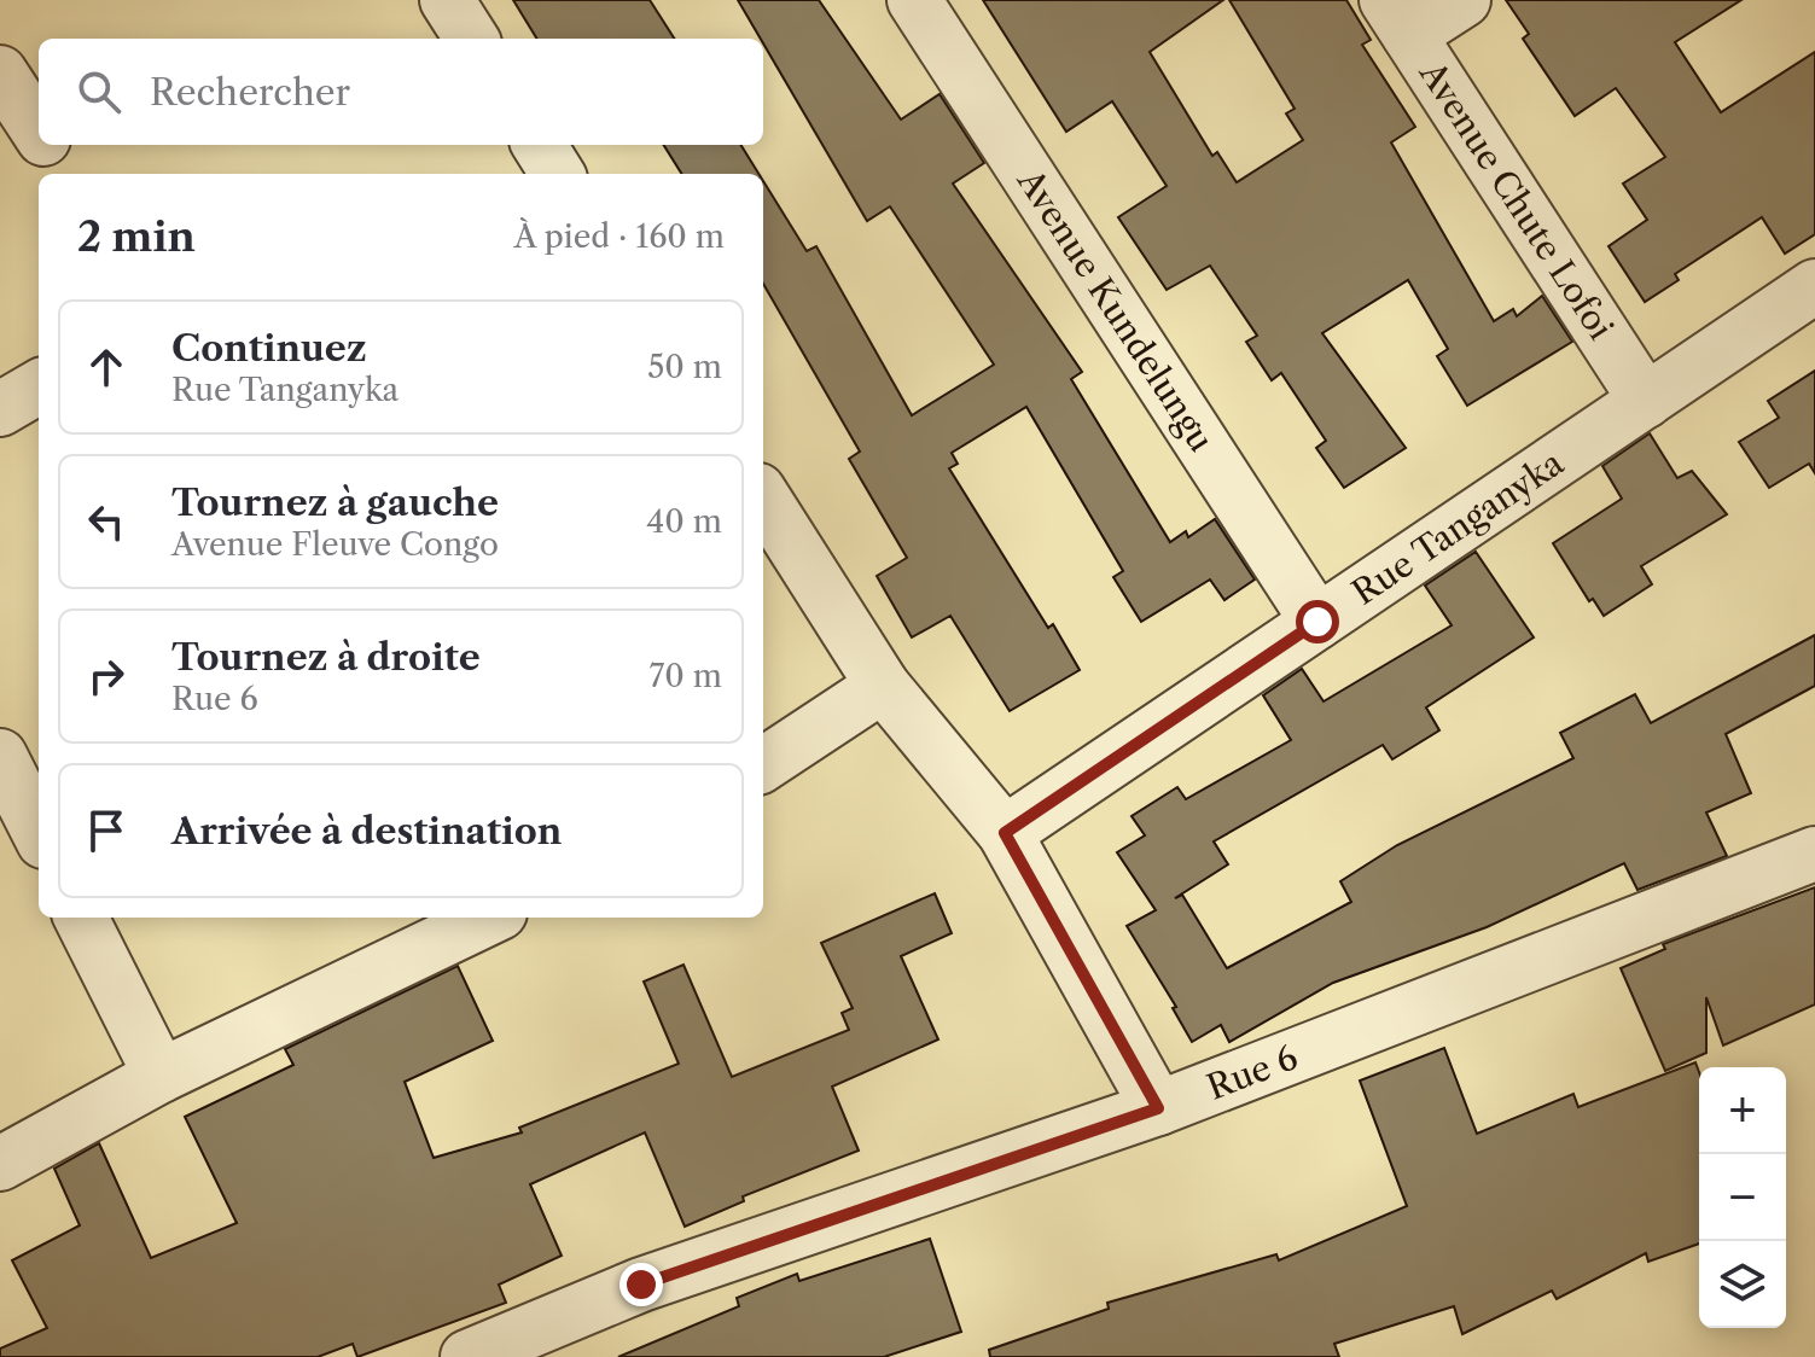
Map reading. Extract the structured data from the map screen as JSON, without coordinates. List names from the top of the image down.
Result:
{
  "streets": {
    "street": [
      "Avenue Chute Lofoi",
      "Avenue Kundelungu",
      "Rue Tanganyka",
      "Rue 6"
    ]
  },
  "crossings": [
    ["Avenue Chute Lofoi", "Rue Tanganyka"],
    ["Avenue Kundelungu", "Rue Tanganyka"]
  ],
  "page": {
    "search": "Rechercher",
    "heading": ["2 min", "À pied · 160 m"],
    "list": [
      ["Continuez", "Rue Tanganyka", "50 m"],
      ["Tournez à gauche", "Avenue Fleuve Congo", "40 m"],
      ["Tournez à droite", "Rue 6", "70 m"],
      "Arrivée à destination"
    ],
    "map_buttons": ["+", "−"]
  }
}
